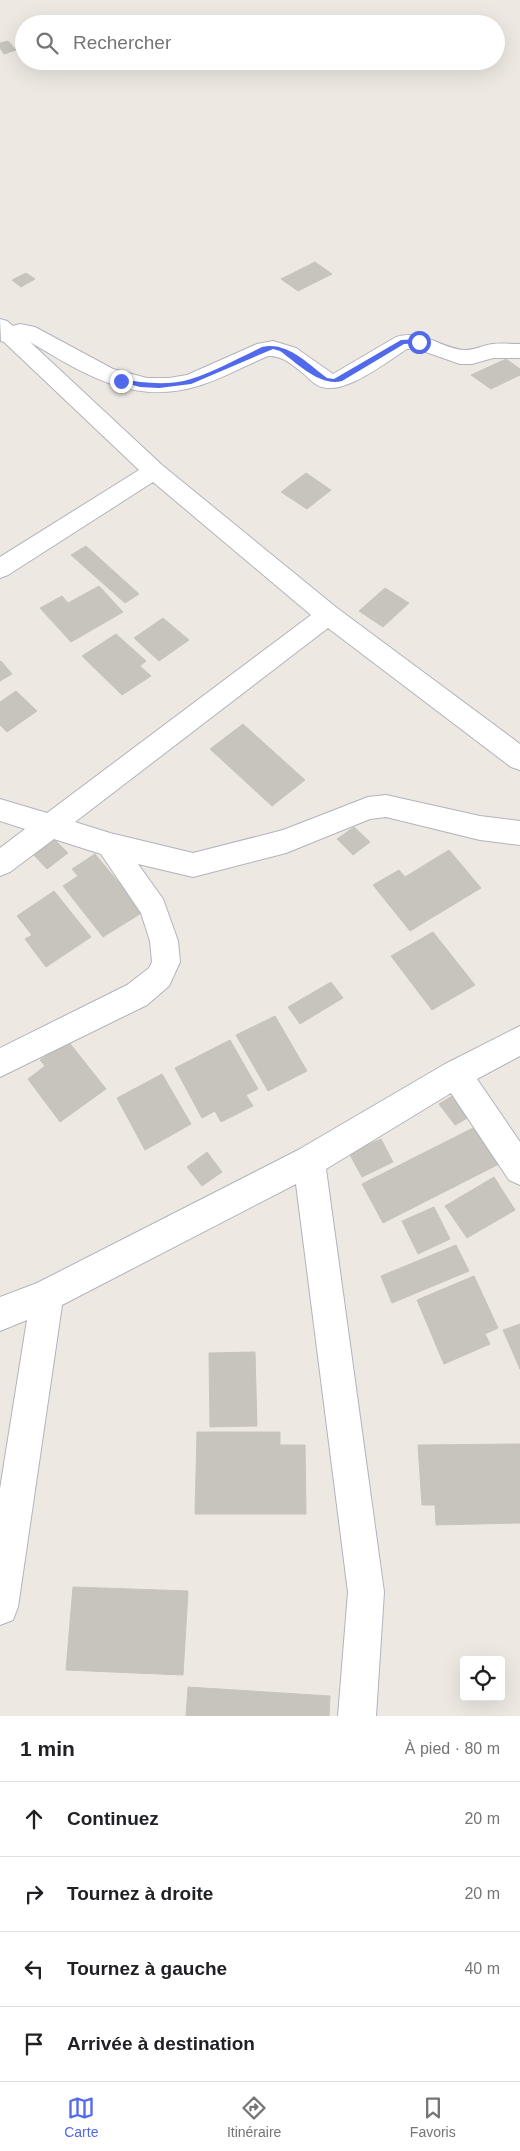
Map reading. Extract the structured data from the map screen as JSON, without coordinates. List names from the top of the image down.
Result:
{
  "page": {
    "search": "Rechercher",
    "heading": ["1 min", "À pied · 80 m"],
    "list": [
      ["Continuez", "20 m"],
      ["Tournez à droite", "20 m"],
      ["Tournez à gauche", "40 m"],
      "Arrivée à destination"
    ],
    "nav": ["Carte", "Itinéraire", "Favoris"]
  }
}
